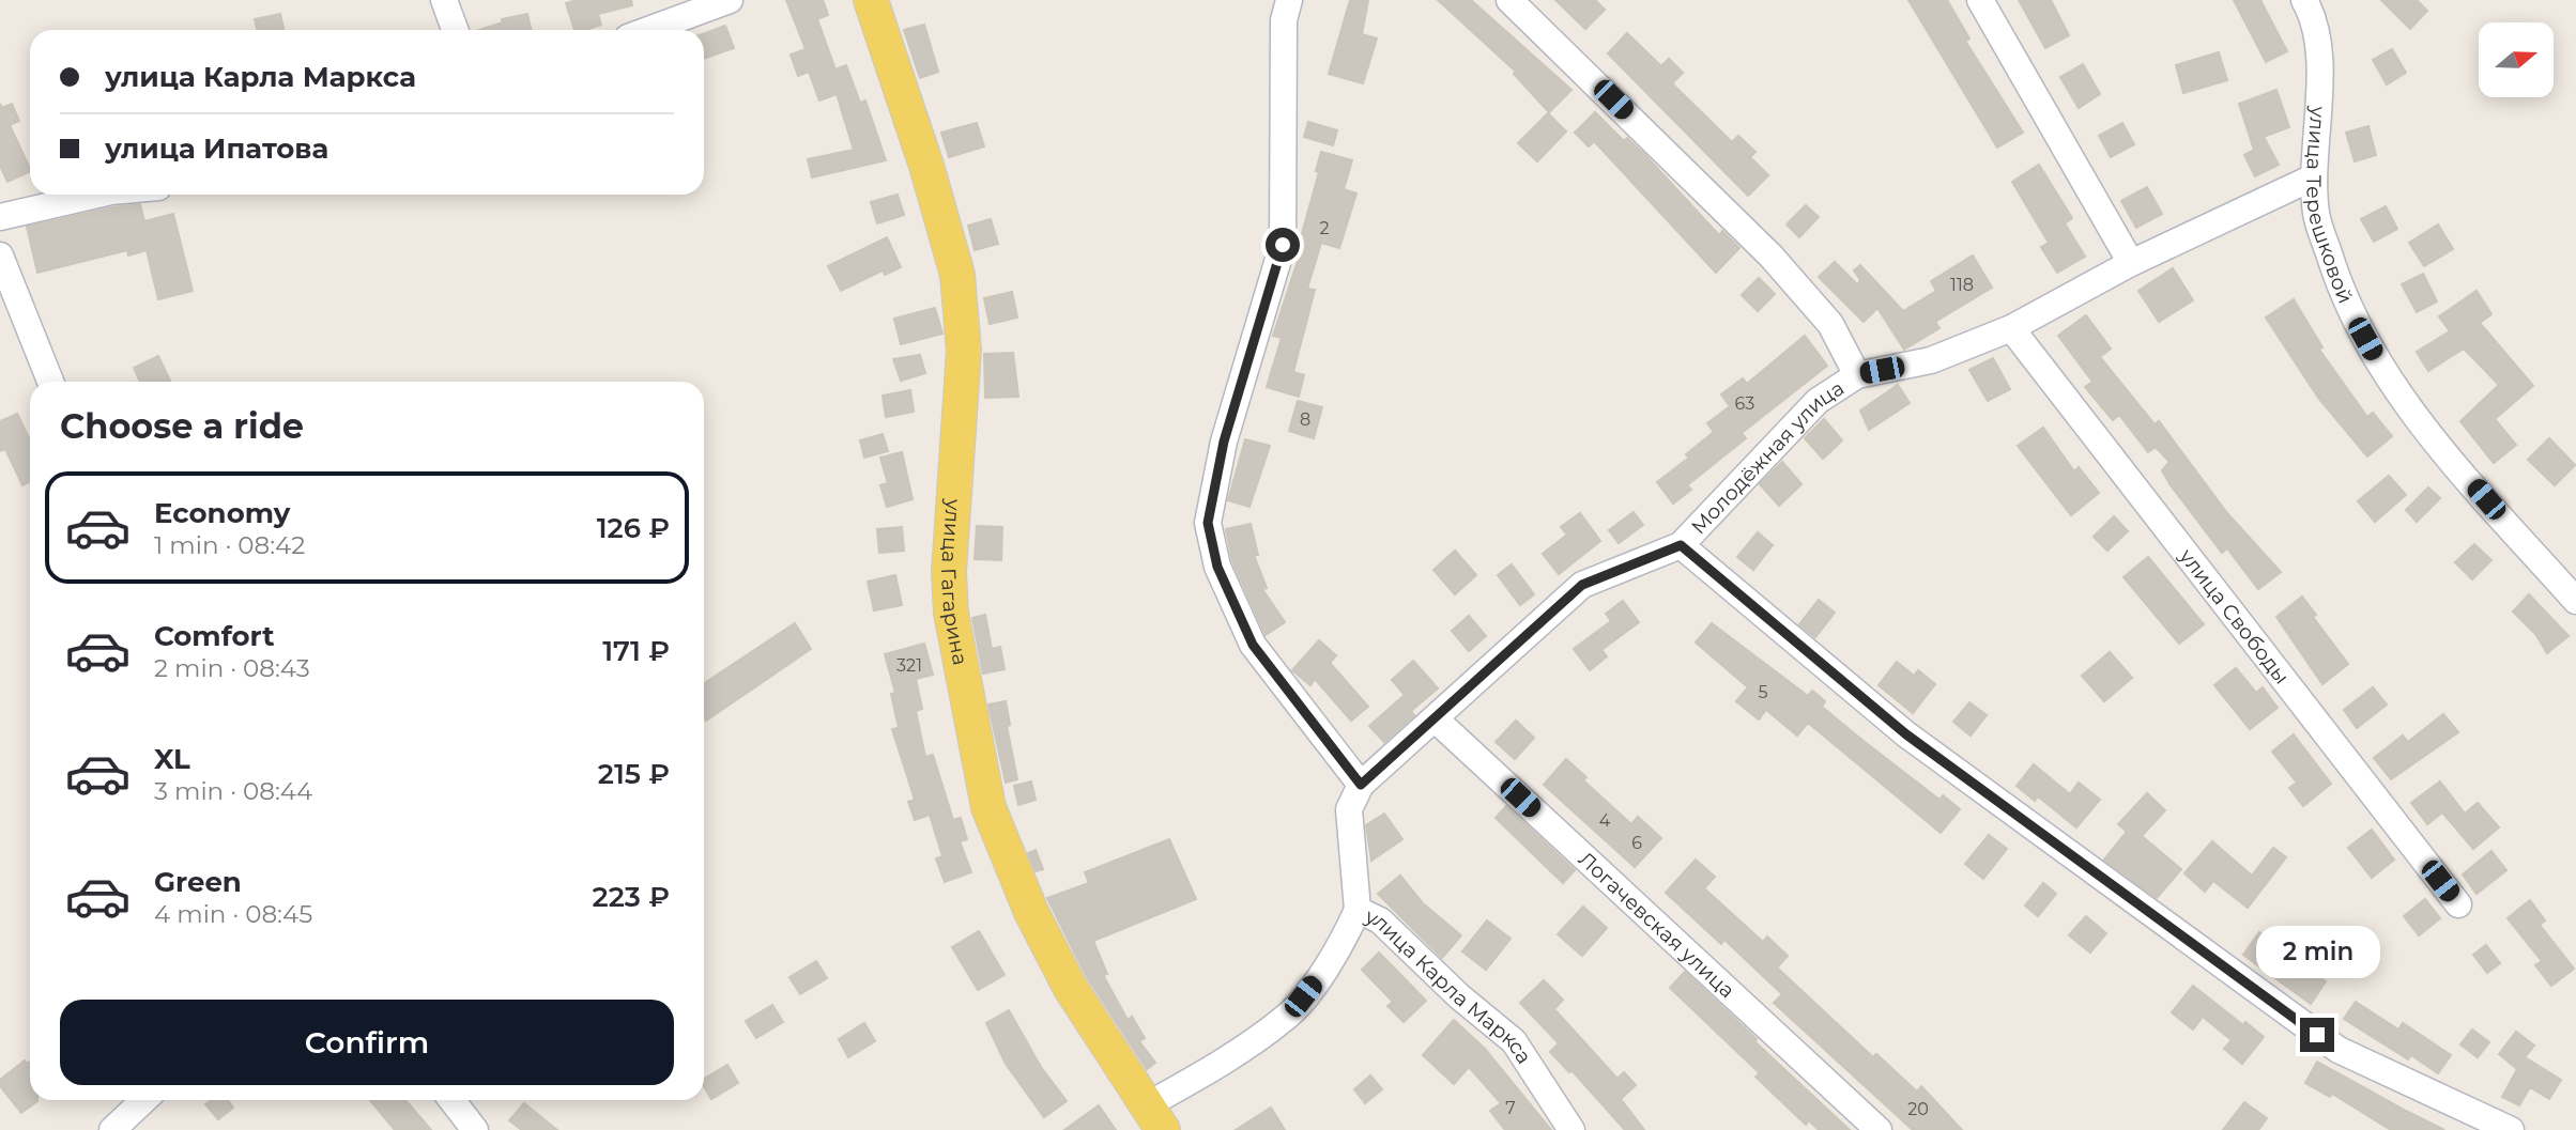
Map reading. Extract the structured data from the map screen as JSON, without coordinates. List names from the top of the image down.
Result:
{
  "streets": {
    "main road": ["улица Гагарина"],
    "street": [
      "улица Терешковой",
      "Молодёжная улица",
      "улица Свободы",
      "Логачевская улица",
      "улица Карла Маркса"
    ]
  },
  "crossings": [
    ["улица Терешковой", "Молодёжная улица"],
    ["Молодёжная улица", "улица Свободы"],
    ["Молодёжная улица", "Логачевская улица"],
    ["Молодёжная улица", "улица Карла Маркса"]
  ],
  "house_numbers": [
    "2",
    "118",
    "63",
    "8",
    "321",
    "5",
    "4",
    "6",
    "7",
    "20"
  ],
  "north": "right",
  "page": {
    "banner": ["улица Карла Маркса", "улица Ипатова"],
    "heading": "Choose a ride",
    "list": [
      {
        "name": "Economy",
        "note": "1 min · 08:42",
        "value": "126 ₽"
      },
      {
        "name": "Comfort",
        "note": "2 min · 08:43",
        "value": "171 ₽"
      },
      {
        "name": "XL",
        "note": "3 min · 08:44",
        "value": "215 ₽"
      },
      {
        "name": "Green",
        "note": "4 min · 08:45",
        "value": "223 ₽"
      }
    ],
    "bubble": "2 min",
    "buttons": "Confirm"
  }
}
